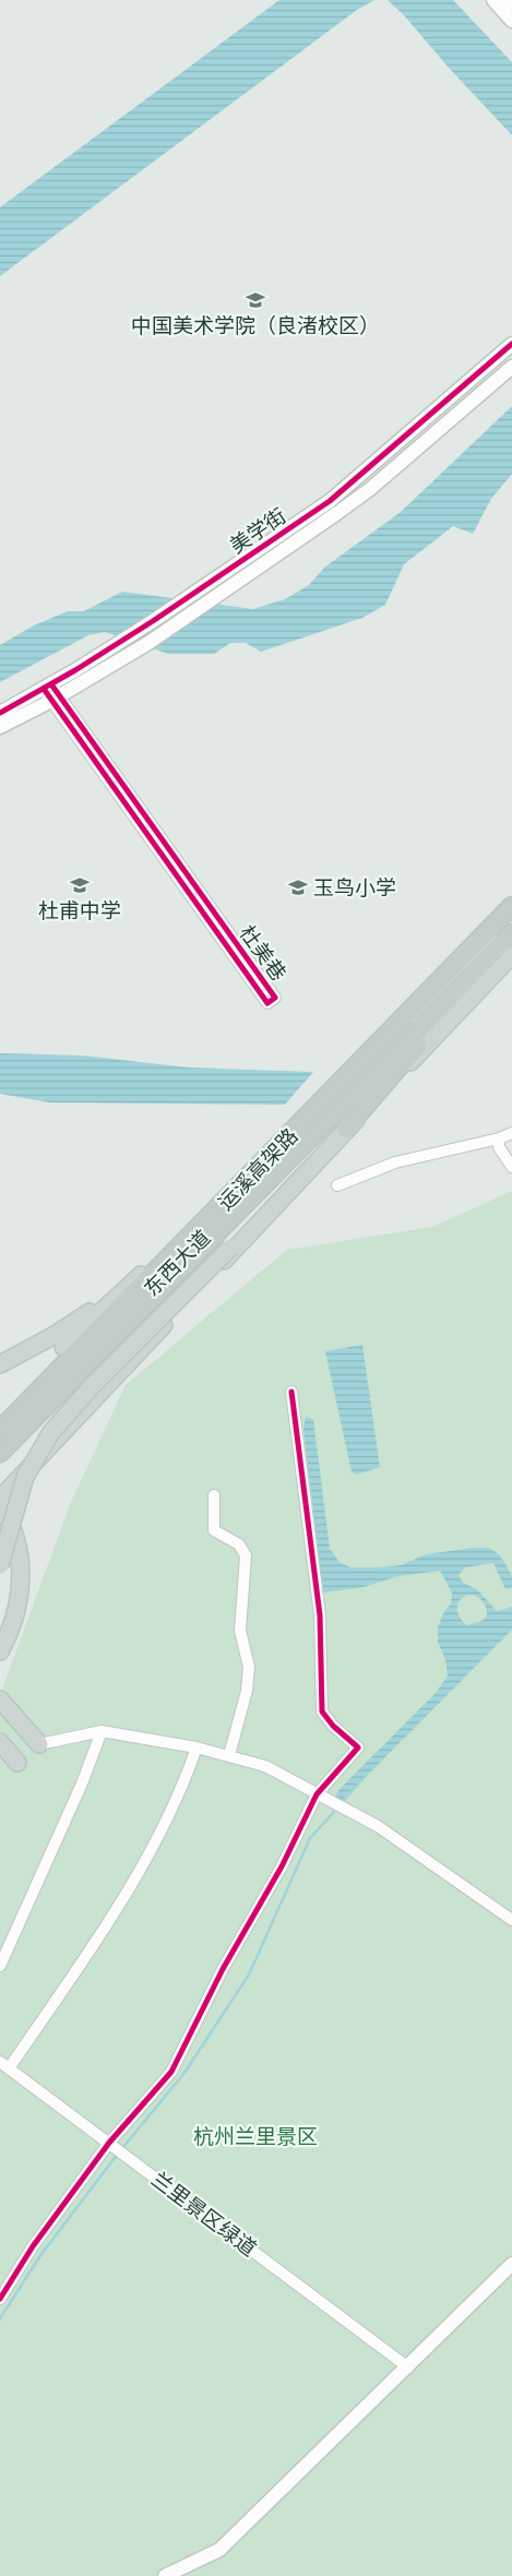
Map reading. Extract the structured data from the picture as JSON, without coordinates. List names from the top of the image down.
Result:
{
  "streets": {
    "highway": ["运溪高架路"],
    "main road": ["东西大道"],
    "street": ["美学街", "杜美巷", "兰里景区绿道"]
  },
  "crossings": [
    ["美学街", "杜美巷"]
  ],
  "parks": ["杭州兰里景区"],
  "places": {
    "school or university": ["中国美术学院（良渚校区）", "杜甫中学", "玉鸟小学"]
  }
}
